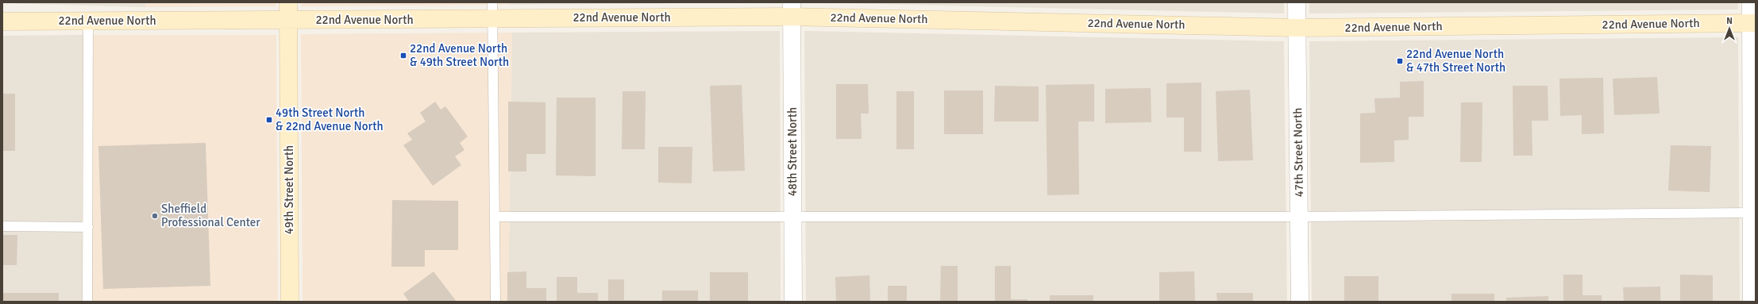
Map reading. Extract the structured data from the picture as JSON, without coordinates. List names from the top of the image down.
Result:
{
  "streets": {
    "main road": ["22nd Avenue North", "49th Street North"],
    "street": ["48th Street North", "47th Street North"]
  },
  "crossings": [
    ["22nd Avenue North", "48th Street North"],
    ["22nd Avenue North", "47th Street North"],
    ["22nd Avenue North", "49th Street North"]
  ],
  "places": {
    "transit": ["22nd Avenue North & 49th Street North", "22nd Avenue North & 47th Street North", "49th Street North & 22nd Avenue North"],
    "other": ["Sheffield Professional Center"]
  },
  "north": "top"
}
